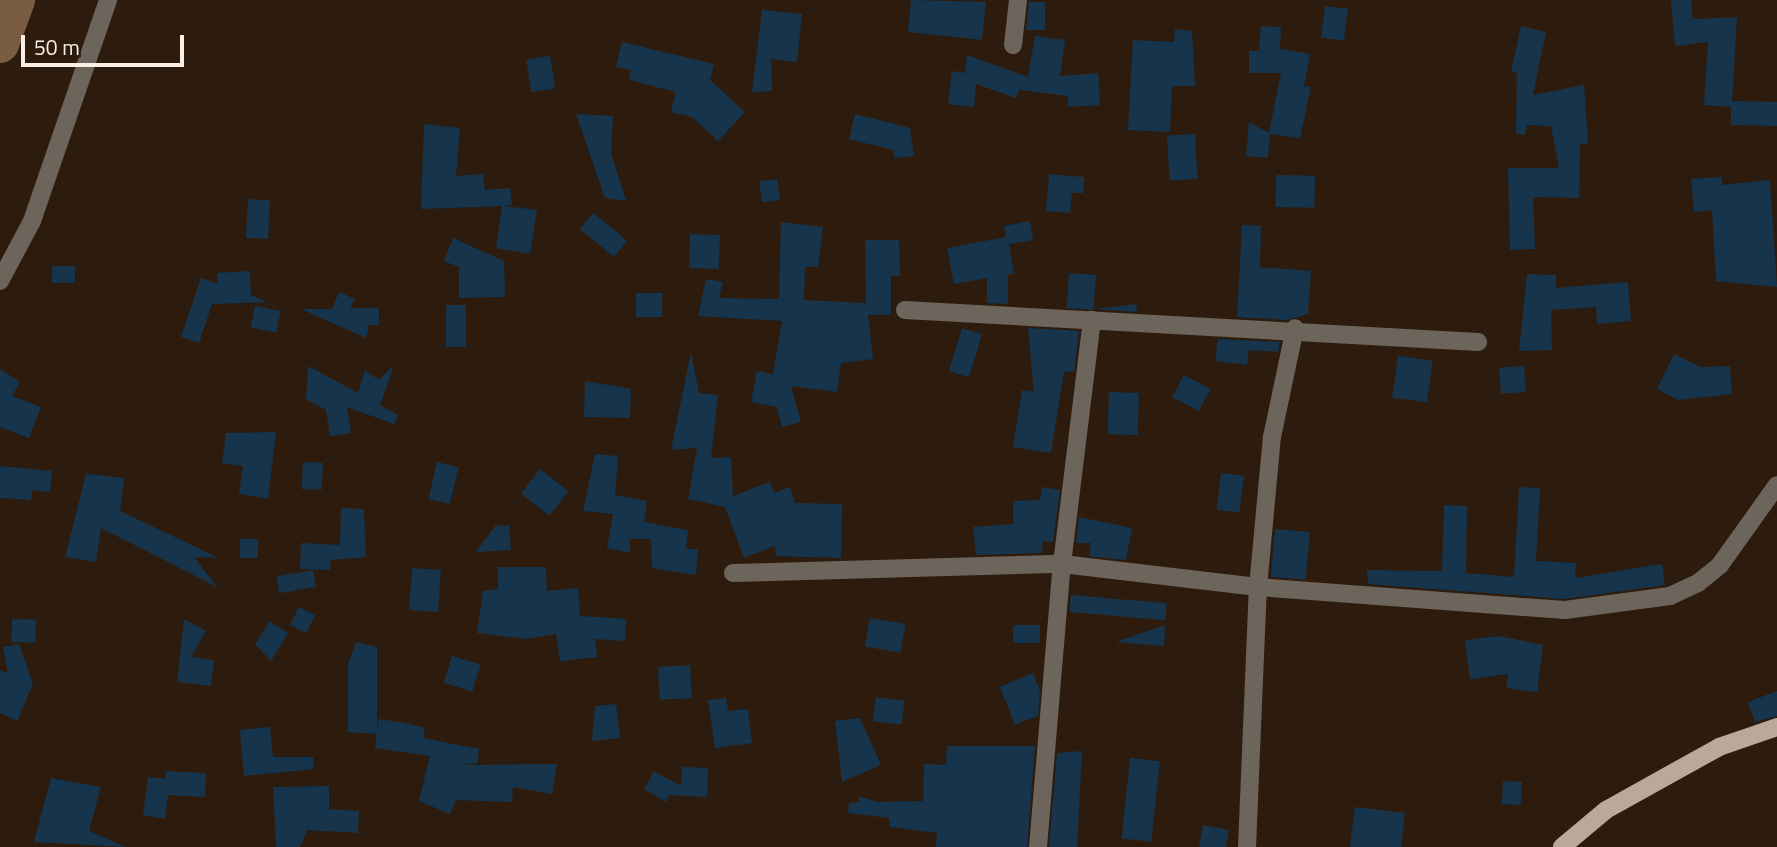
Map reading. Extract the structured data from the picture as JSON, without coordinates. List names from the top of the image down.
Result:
{
  "scale_bar": "50 m"
}
